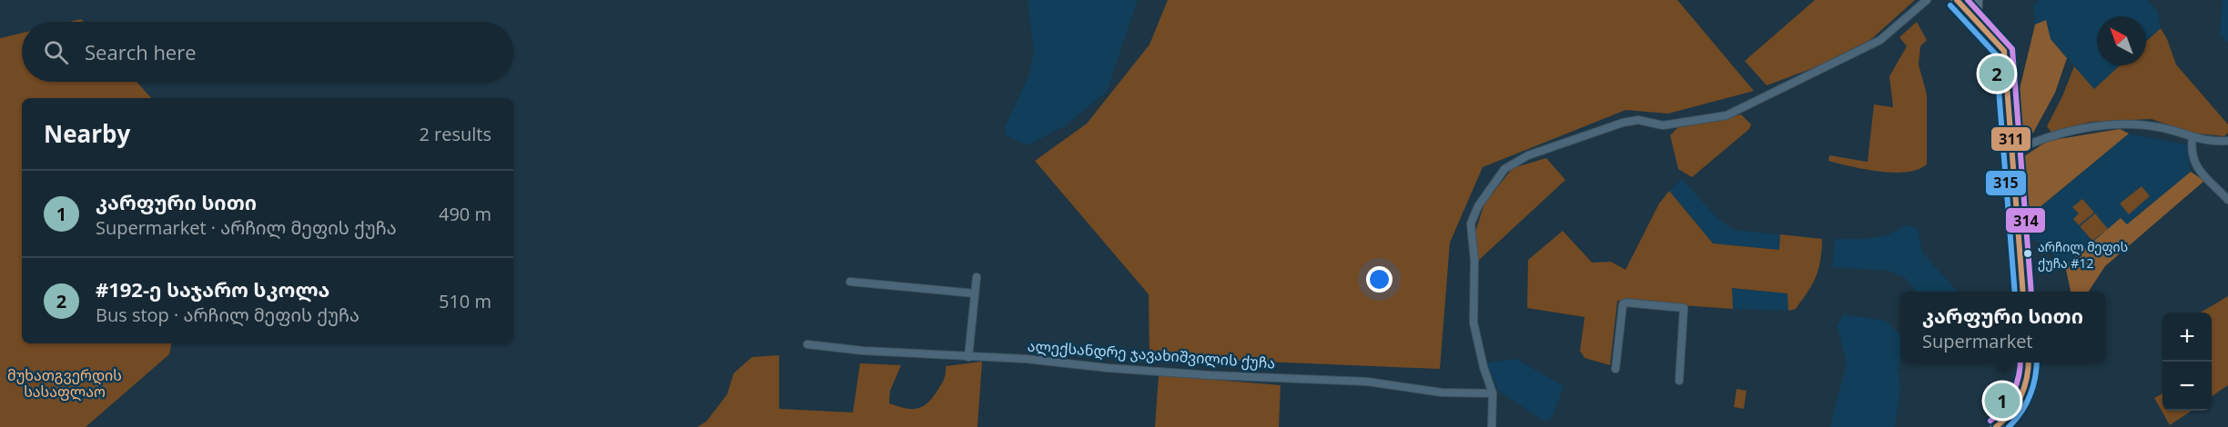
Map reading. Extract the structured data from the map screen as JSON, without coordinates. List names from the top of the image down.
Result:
{
  "streets": {
    "street": ["ალექსანდრე ჯავახიშვილის ქუჩა"]
  },
  "parks": ["მუხათგვერდის სასაფლაო"],
  "places": ["არჩილ მეფის ქუჩა #12"],
  "lines": ["transit line 311", "transit line 314", "transit line 315"],
  "north": "top left",
  "page": {
    "search": "Search here",
    "pins": ["2", "1"],
    "heading": ["Nearby", "2 results"],
    "list": [
      {
        "mark": "1",
        "name": "კარფური სითი",
        "note": "Supermarket · არჩილ მეფის ქუჩა",
        "value": "490 m"
      },
      {
        "mark": "2",
        "name": "#192-ე საჯარო სკოლა",
        "note": "Bus stop · არჩილ მეფის ქუჩა",
        "value": "510 m"
      }
    ],
    "popup": ["კარფური სითი", "Supermarket"],
    "map_buttons": ["+", "−"]
  }
}
